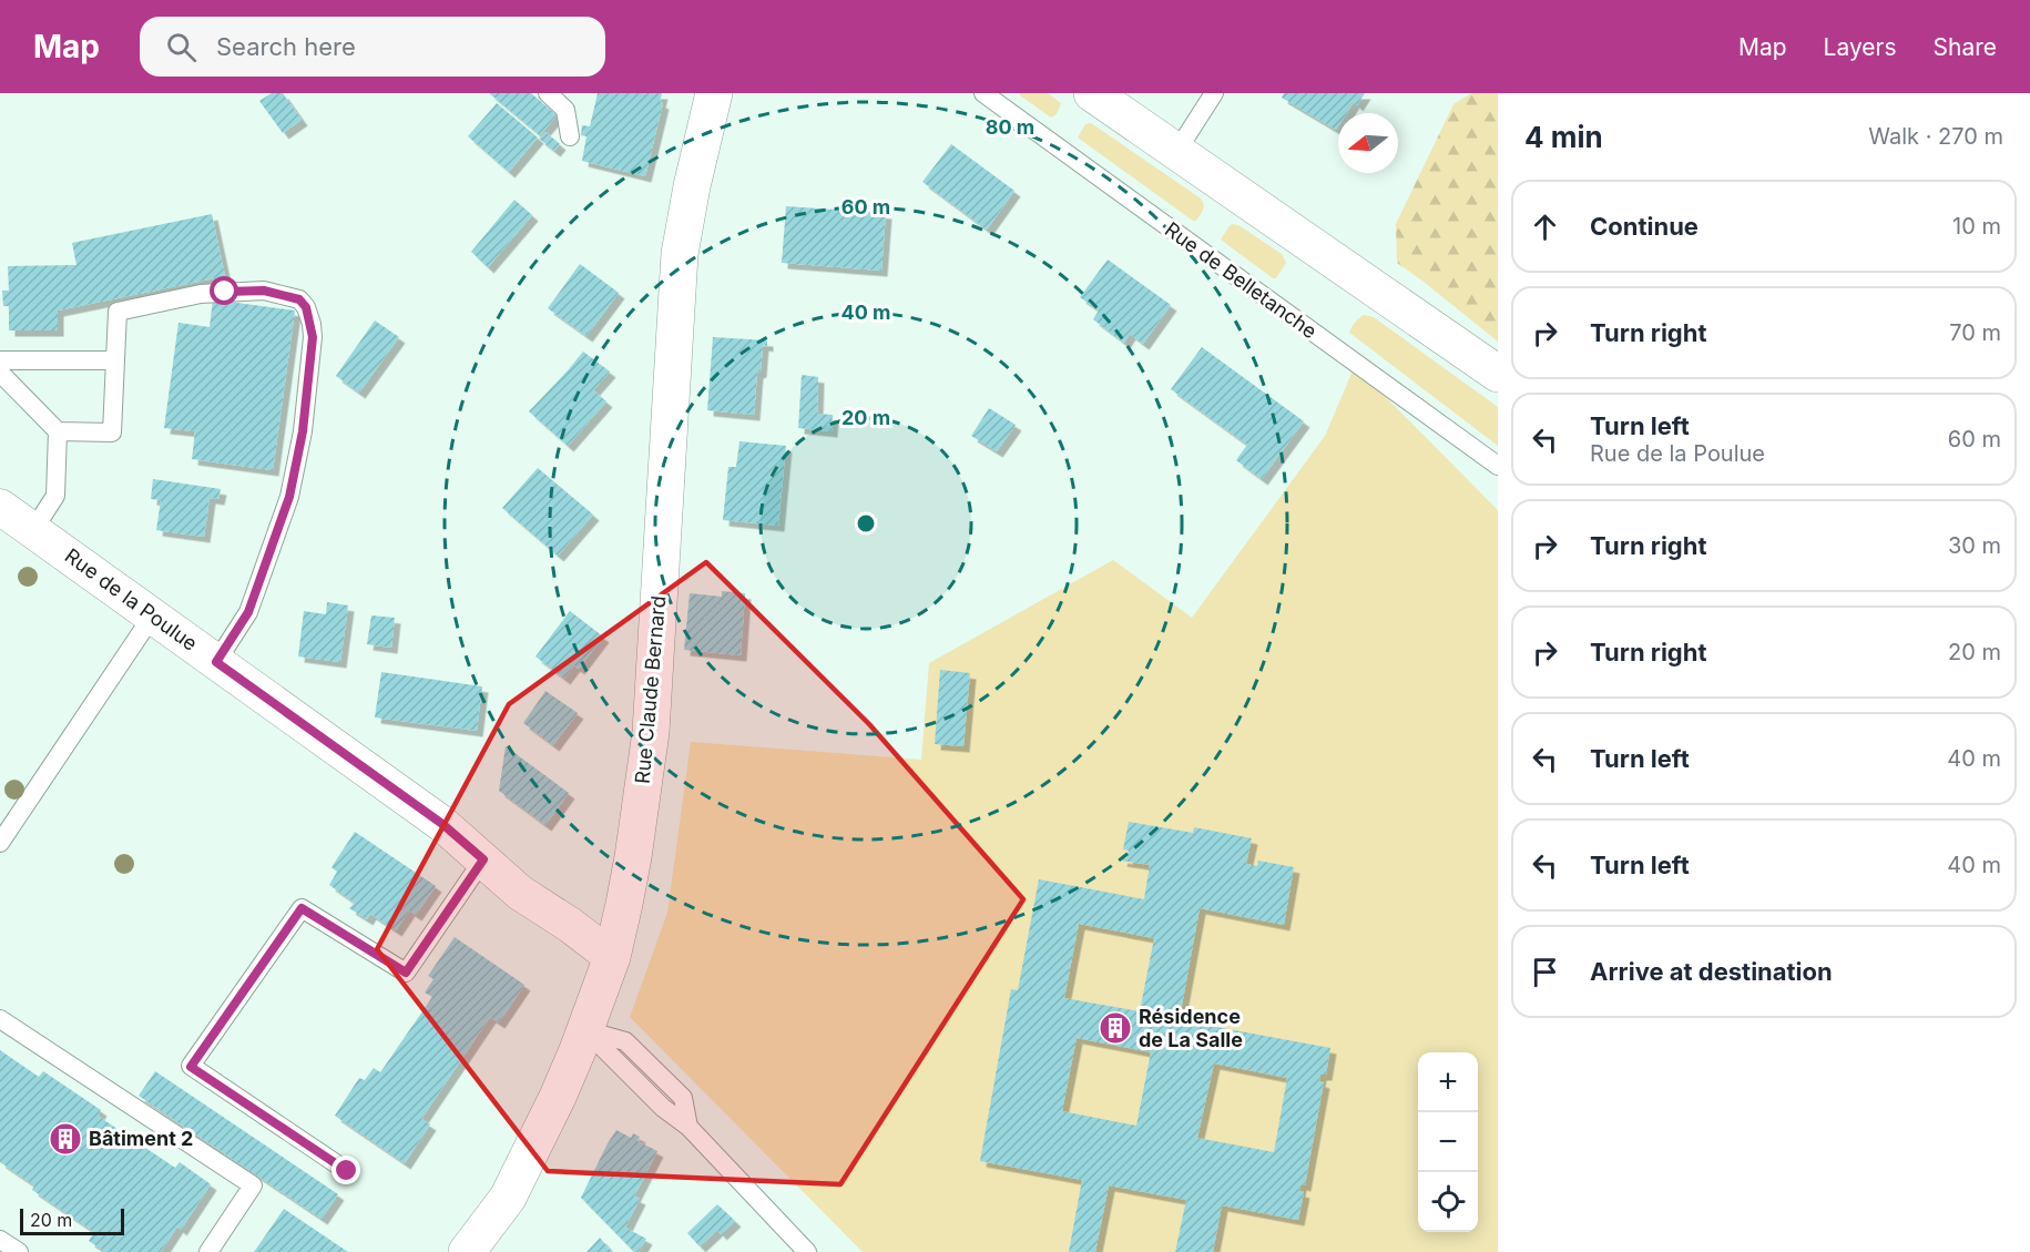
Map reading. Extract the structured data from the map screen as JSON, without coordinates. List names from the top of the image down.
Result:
{
  "streets": {
    "street": ["Rue de la Poulue", "Rue Claude Bernard"],
    "lane": ["Rue de Belletanche"]
  },
  "crossings": [
    ["Rue de la Poulue", "Rue Claude Bernard"]
  ],
  "places": {
    "building": ["Résidence de La Salle", "Bâtiment 2"]
  },
  "scale_bar": "20 m",
  "north": "left",
  "page": {
    "header": "Map",
    "search": "Search here",
    "nav": ["Map", "Layers", "Share"],
    "heading": ["4 min", "Walk · 270 m"],
    "list": [
      ["Continue", "10 m"],
      ["Turn right", "70 m"],
      ["Turn left", "Rue de la Poulue", "60 m"],
      ["Turn right", "30 m"],
      ["Turn right", "20 m"],
      ["Turn left", "40 m"],
      ["Turn left", "40 m"],
      "Arrive at destination"
    ],
    "map_buttons": ["+", "−"],
    "scale": "20 m"
  },
  "rings": [
    "80 m",
    "60 m",
    "40 m",
    "20 m"
  ]
}
